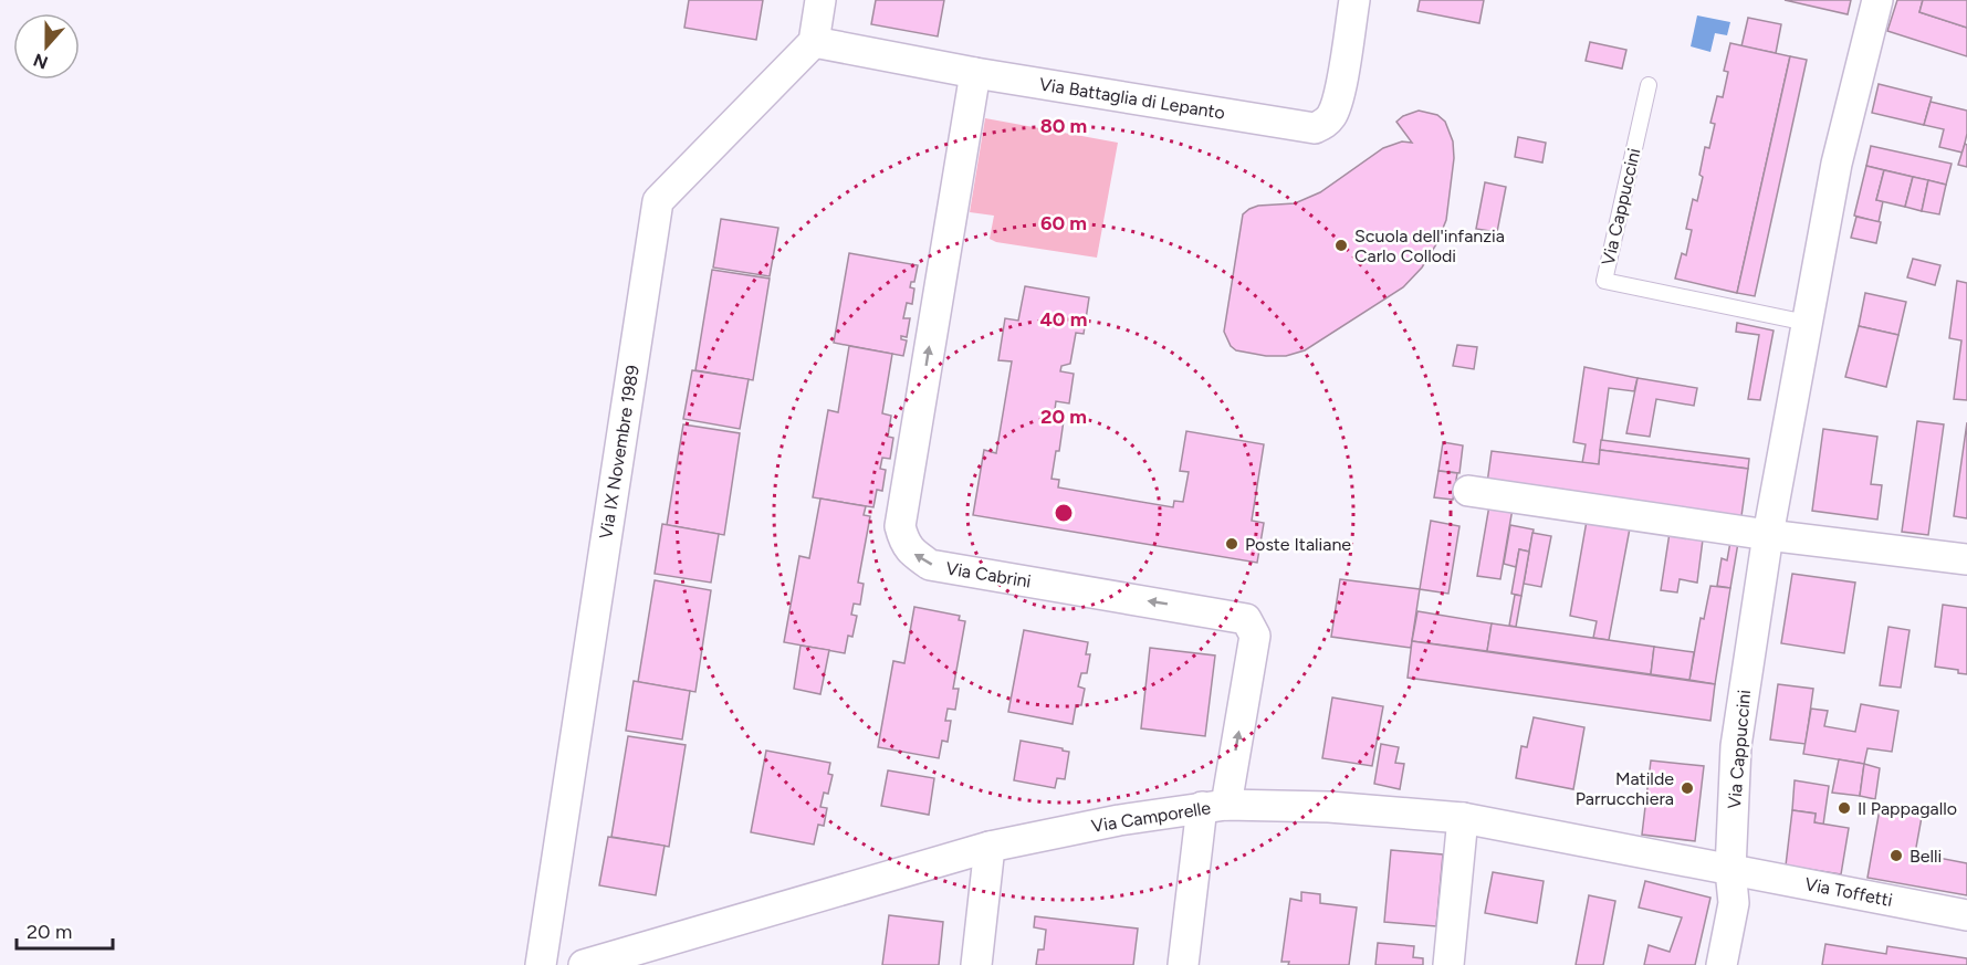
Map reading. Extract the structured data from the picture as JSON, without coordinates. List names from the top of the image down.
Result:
{
  "streets": {
    "street": [
      "Via Battaglia di Lepanto",
      "Via Cappuccini",
      "Via IX Novembre 1989",
      "Via Cabrini",
      "Via Camporelle",
      "Via Toffetti"
    ]
  },
  "crossings": [
    ["Via Battaglia di Lepanto", "Via IX Novembre 1989"],
    ["Via Battaglia di Lepanto", "Via Cabrini"],
    ["Via Cappuccini", "Via Camporelle"],
    ["Via Cappuccini", "Via Toffetti"],
    ["Via Cabrini", "Via Camporelle"],
    ["Via Camporelle", "Via Toffetti"]
  ],
  "places": [
    "Scuola dell'infanzia Carlo Collodi",
    "Poste Italiane",
    "Matilde Parrucchiera",
    "Il Pappagallo",
    "Belli"
  ],
  "scale_bar": "20 m",
  "north": "bottom",
  "rings": [
    "80 m",
    "60 m",
    "40 m",
    "20 m"
  ]
}
